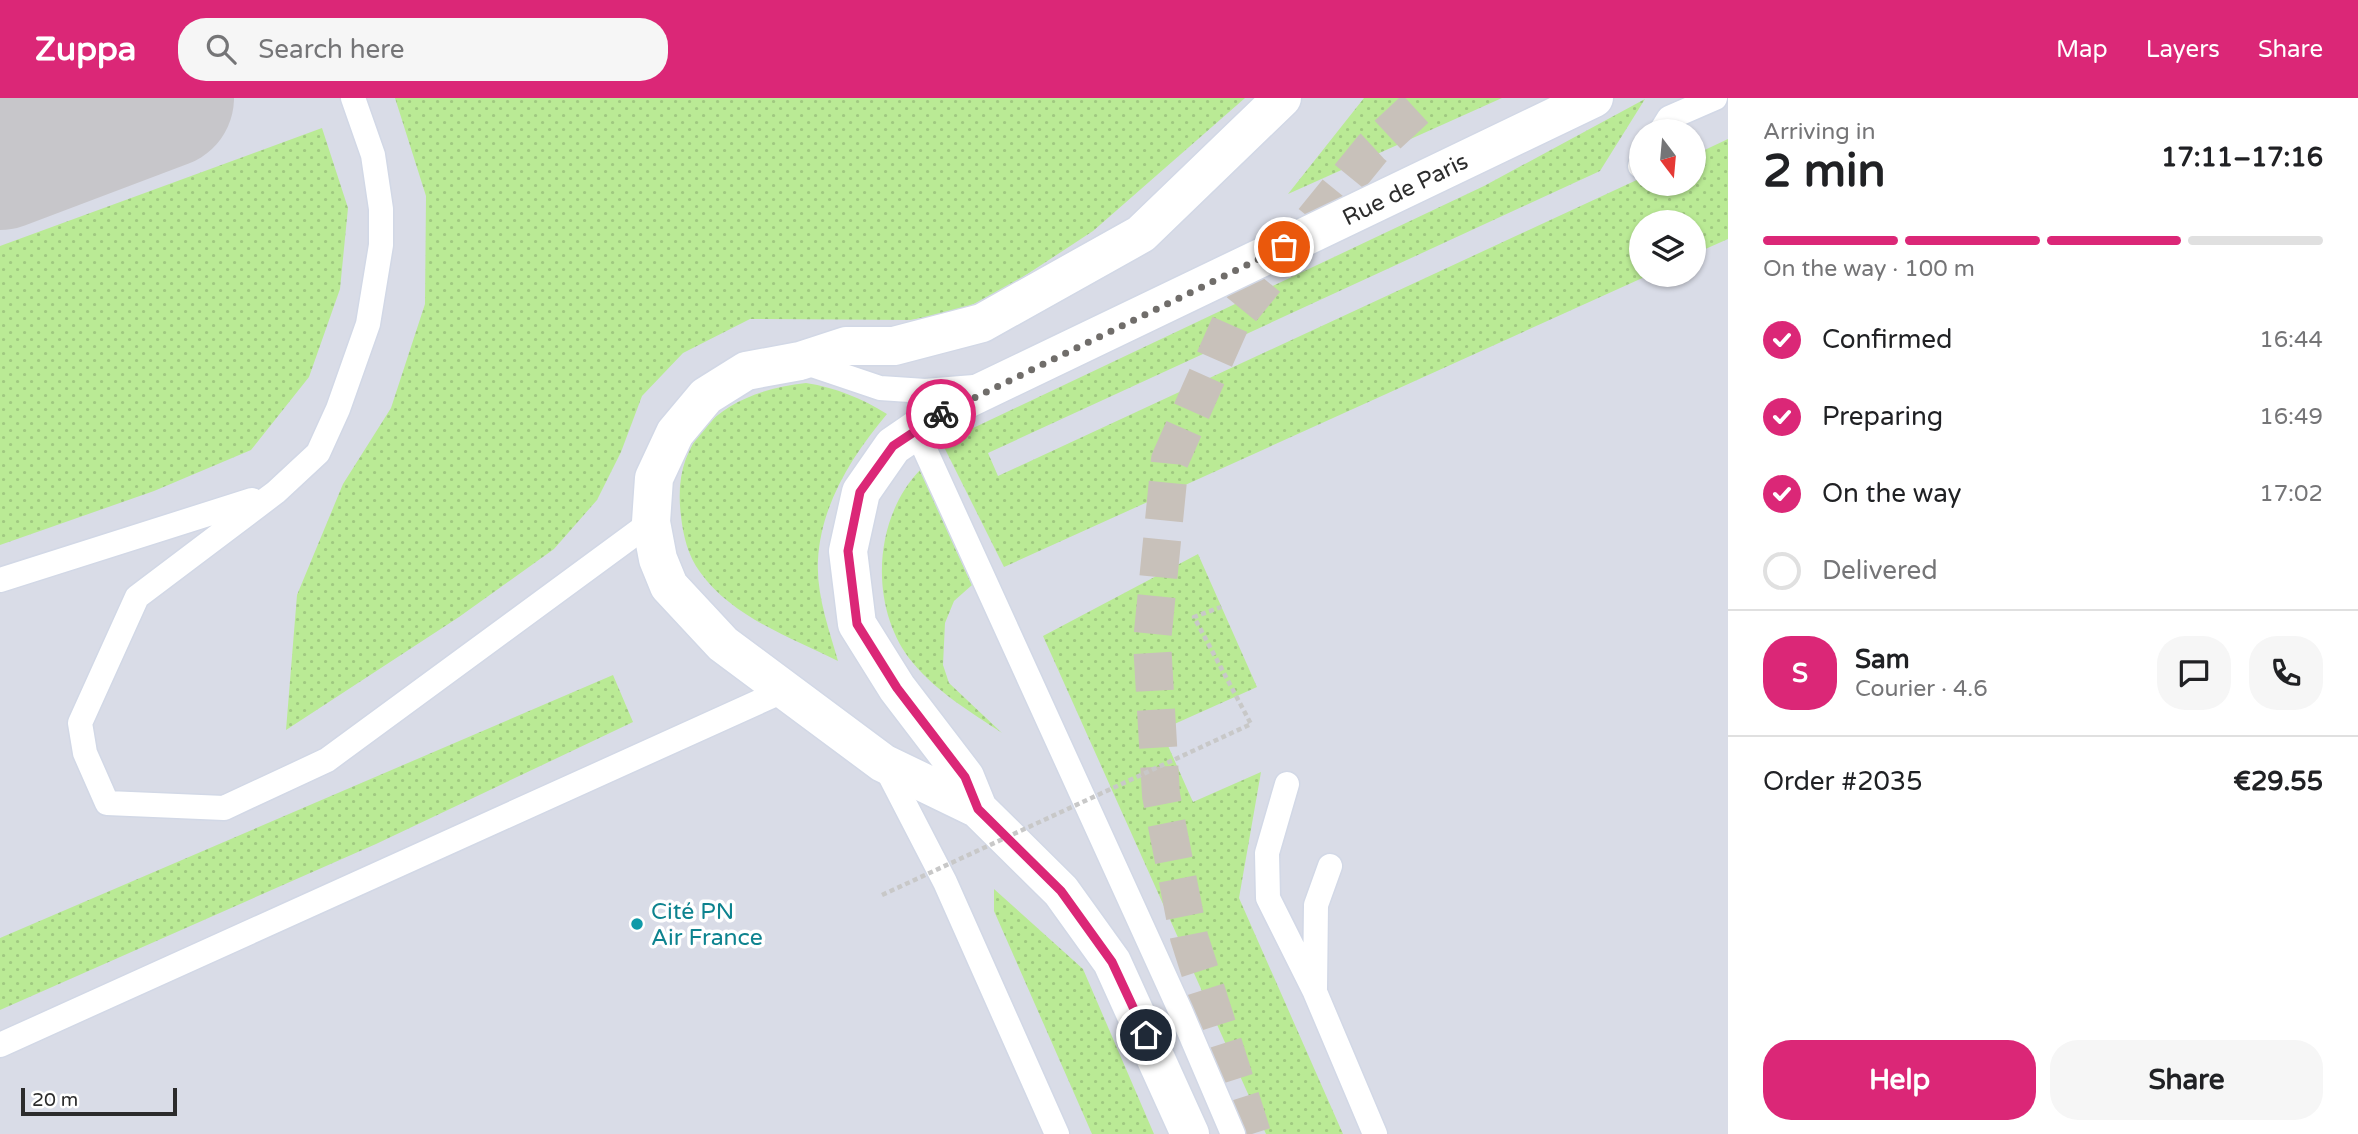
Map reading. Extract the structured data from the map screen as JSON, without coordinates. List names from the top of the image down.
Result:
{
  "streets": {
    "street": ["Rue de Paris"]
  },
  "places": ["Cité PN Air France"],
  "scale_bar": "20 m",
  "north": "bottom",
  "page": {
    "header": "Zuppa",
    "search": "Search here",
    "nav": ["Map", "Layers", "Share"],
    "heading": ["2 min", "Arriving in", "17:11–17:16"],
    "panel": [
      "Sam",
      "Courier · 4.6",
      "Order #2035",
      "€29.55"
    ],
    "bar": "On the way · 100 m",
    "list": [
      ["Confirmed", "16:44"],
      ["Preparing", "16:49"],
      ["On the way", "17:02"],
      "Delivered"
    ],
    "round": "S",
    "buttons": ["Help", "Share"],
    "scale": "20 m"
  }
}
